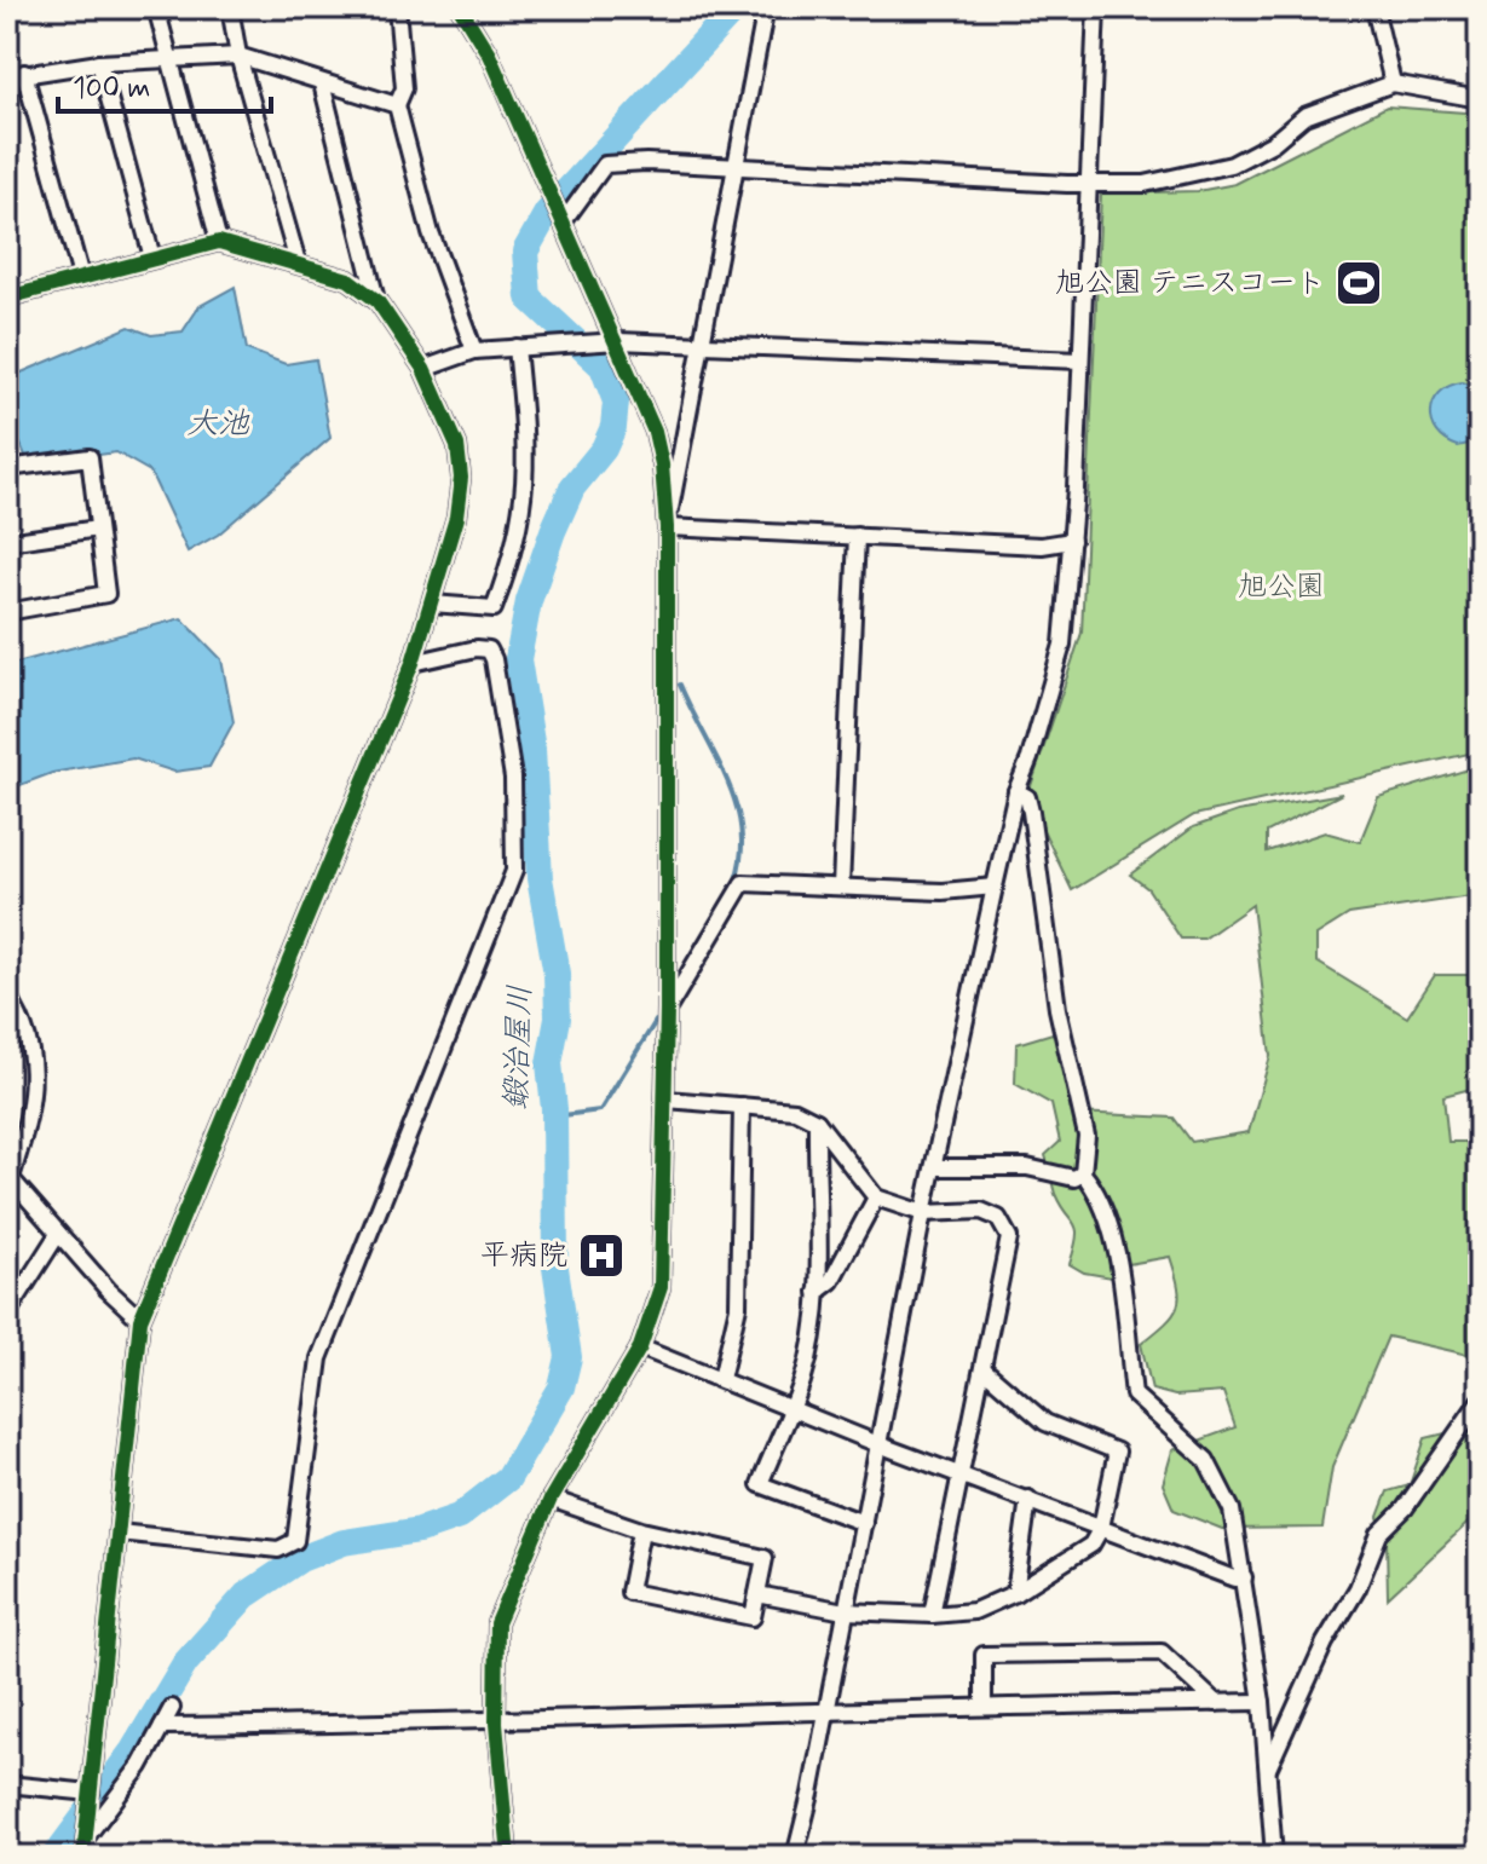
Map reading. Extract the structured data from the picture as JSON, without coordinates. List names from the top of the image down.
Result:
{
  "water": ["大池", "鍛治屋川"],
  "parks": ["旭公園"],
  "places": {
    "sports": ["旭公園 テニスコート"],
    "hospital": ["平病院"]
  },
  "scale_bar": "100 m"
}
